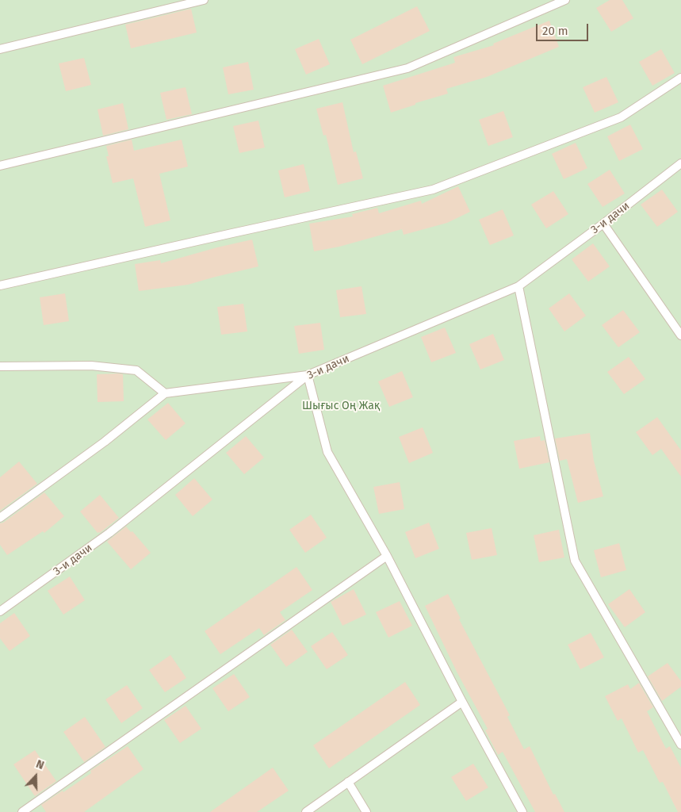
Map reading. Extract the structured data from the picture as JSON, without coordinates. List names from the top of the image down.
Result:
{
  "streets": {
    "lane": ["3-и дачи"]
  },
  "parks": ["Шығыс Оң Жақ"],
  "scale_bar": "20 m",
  "north": "top"
}
